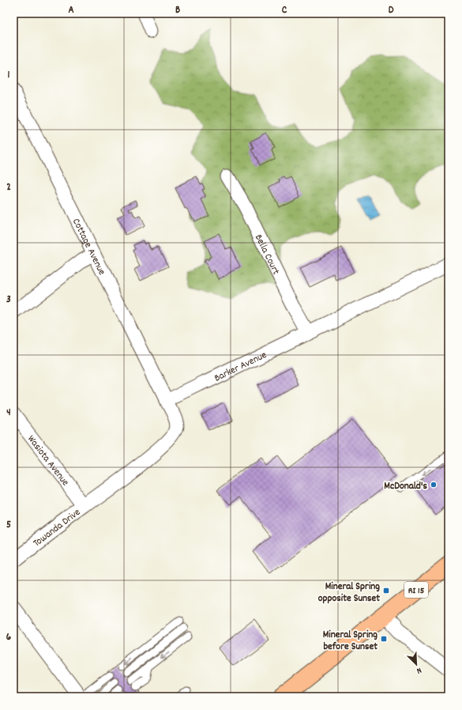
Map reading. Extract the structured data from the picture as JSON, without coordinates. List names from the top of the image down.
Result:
{
  "streets": {
    "main road": ["RI 15"],
    "street": [
      "Cottage Avenue",
      "Bella Court",
      "Barker Avenue",
      "Wasiota Avenue",
      "Towanda Drive"
    ]
  },
  "crossings": [
    ["Cottage Avenue", "Barker Avenue"],
    ["Bella Court", "Barker Avenue"],
    ["Wasiota Avenue", "Towanda Drive"]
  ],
  "places": {
    "other": ["McDonald's"],
    "transit": ["Mineral Spring opposite Sunset", "Mineral Spring before Sunset"]
  },
  "north": "bottom right",
  "grid": {
    "columns": [
      "A",
      "B",
      "C",
      "D"
    ],
    "rows": [
      "1",
      "2",
      "3",
      "4",
      "5",
      "6"
    ]
  }
}
